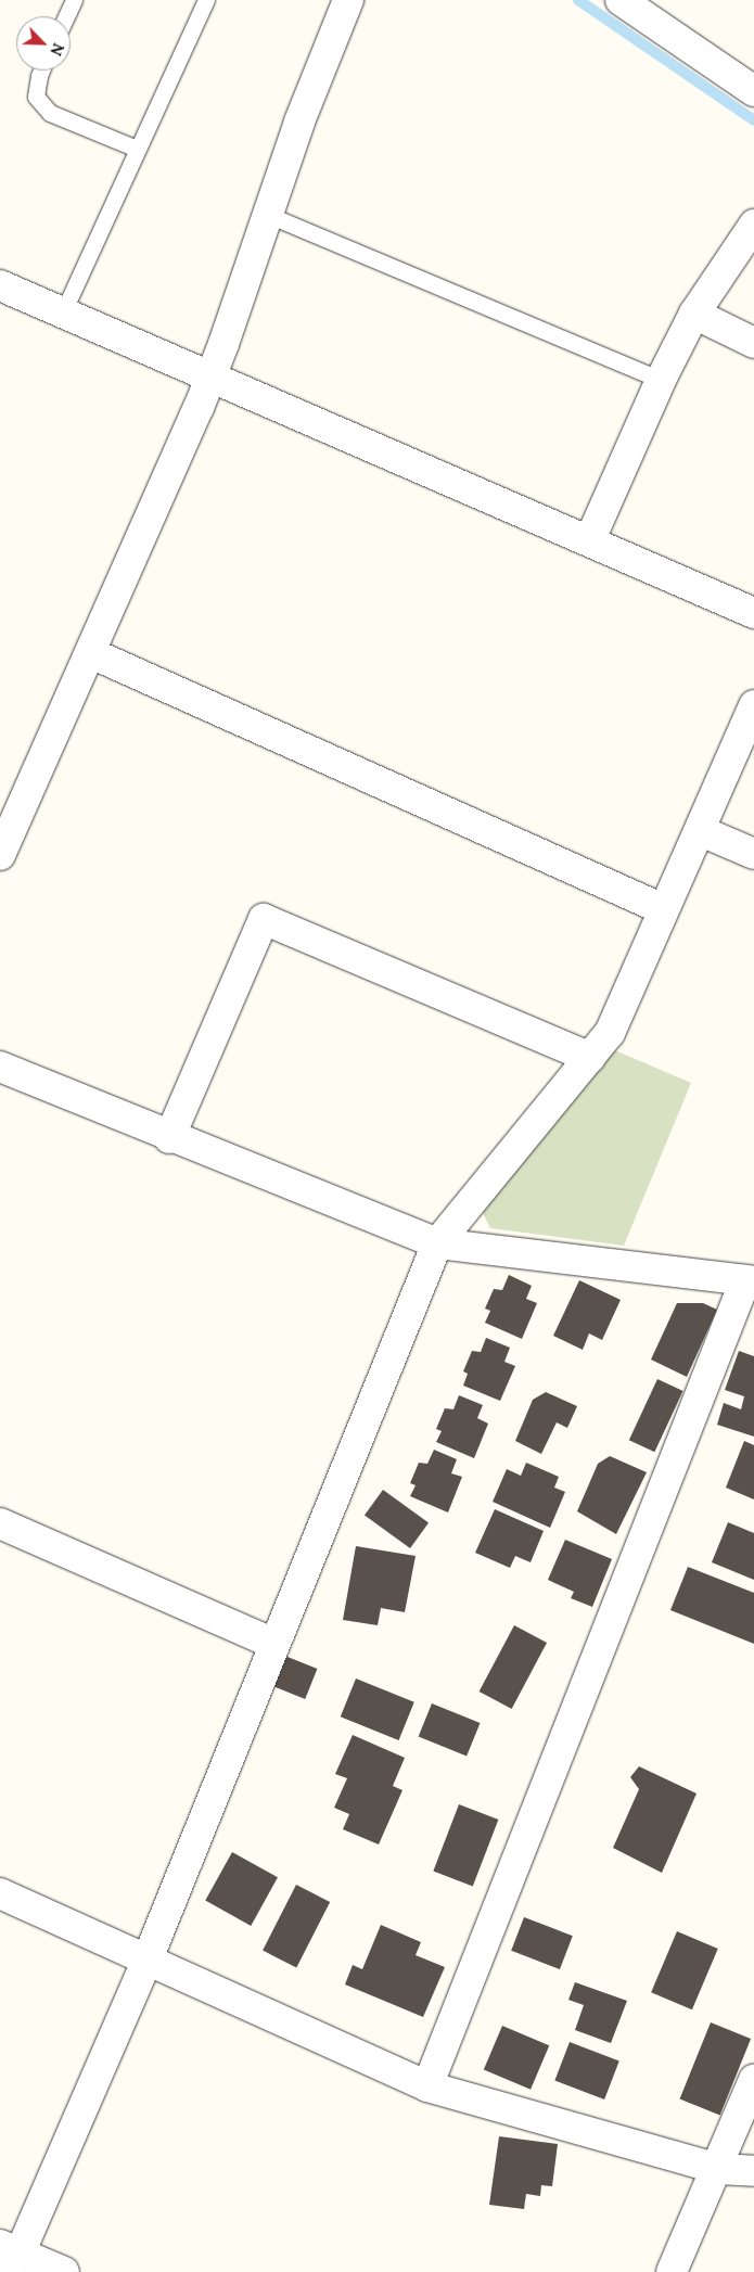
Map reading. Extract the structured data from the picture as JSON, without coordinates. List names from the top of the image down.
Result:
{
  "north": "bottom right"
}
